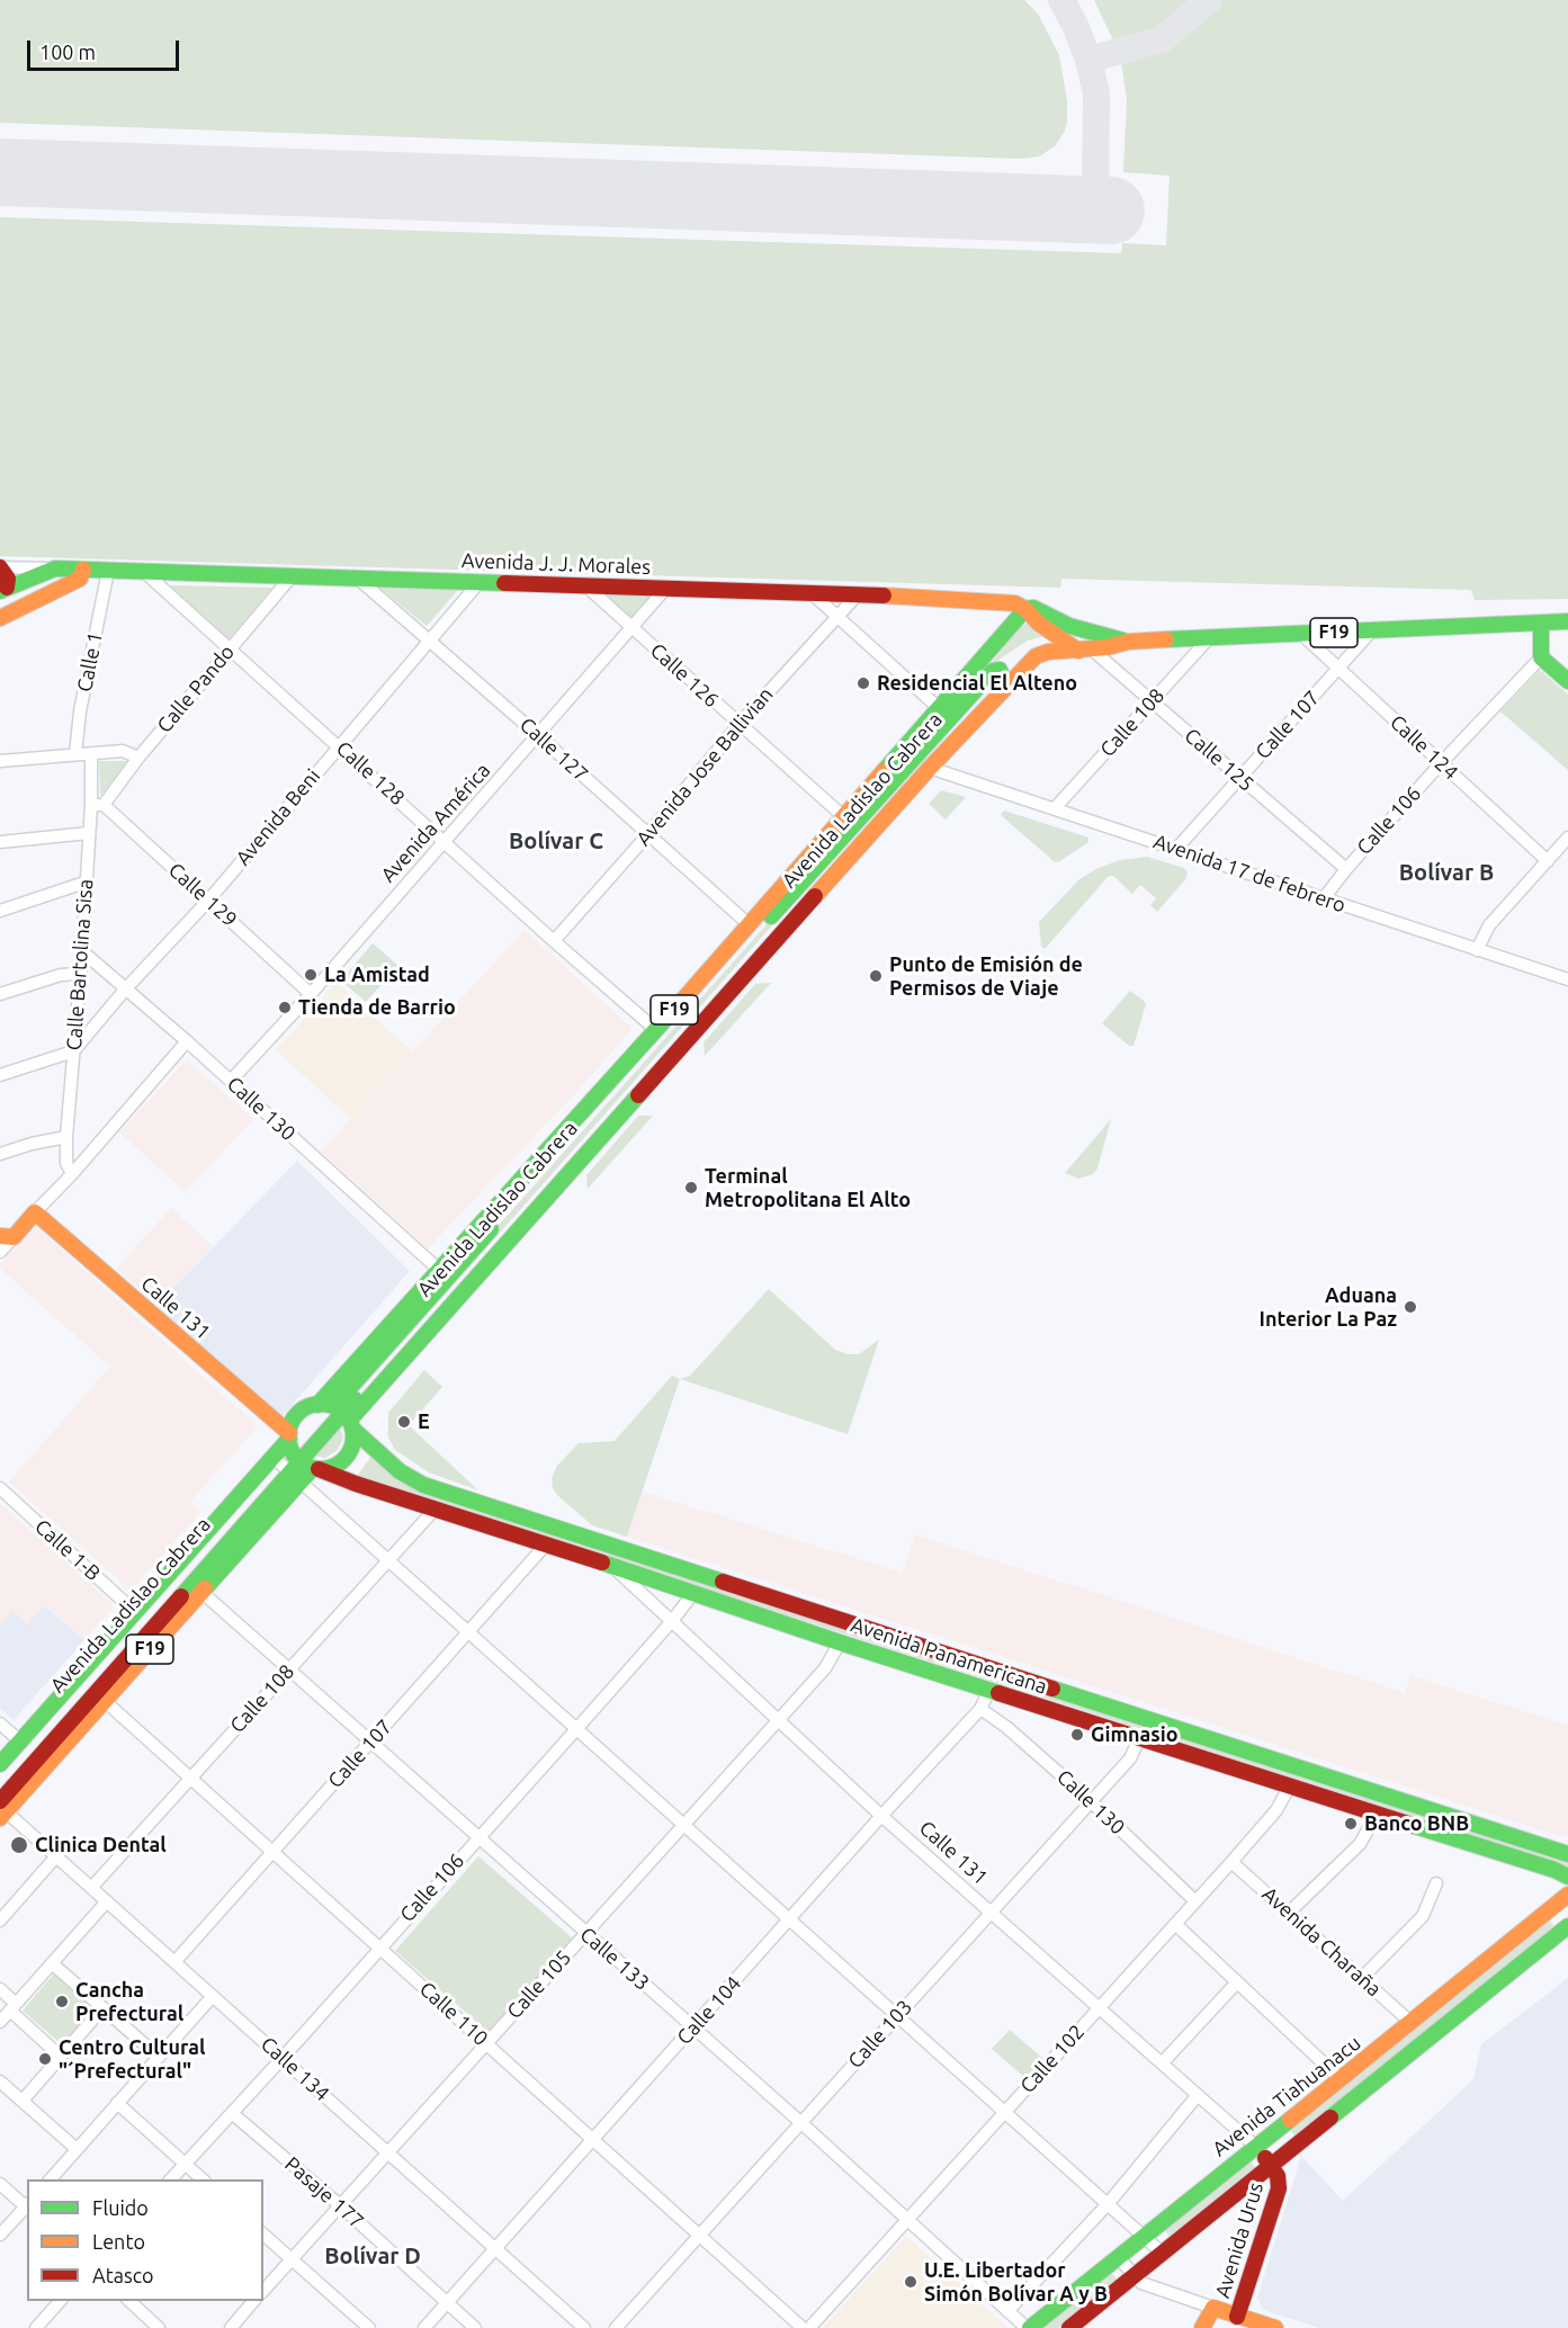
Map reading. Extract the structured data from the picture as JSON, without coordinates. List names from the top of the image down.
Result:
{
  "streets": {
    "main road": [
      "Avenida J. J. Morales",
      "F19",
      "Avenida Ladislao Cabrera",
      "Calle 131",
      "Avenida Panamericana",
      "Avenida Tiahuanacu",
      "Avenida Urus"
    ],
    "street": [
      "Calle 1",
      "Calle 126",
      "Calle Pando",
      "Calle 108",
      "Calle 107",
      "Calle 124",
      "Calle 127",
      "Calle 125",
      "Avenida Jose Ballivian",
      "Calle 128",
      "Avenida Beni",
      "Calle 106",
      "Avenida América",
      "Avenida 17 de febrero",
      "Calle 129",
      "Calle Bartolina Sisa",
      "Calle 130",
      "Calle 1-B",
      "Avenida Charaña",
      "Calle 133",
      "Calle 105",
      "Calle 104",
      "Calle 110",
      "Calle 103",
      "Calle 102",
      "Calle 134",
      "Pasaje 177"
    ]
  },
  "crossings": [
    ["Avenida J. J. Morales", "Calle 1"],
    ["Avenida J. J. Morales", "Calle 126"],
    ["Avenida J. J. Morales", "Calle Pando"],
    ["Avenida J. J. Morales", "Calle 127"],
    ["Avenida J. J. Morales", "Avenida Jose Ballivian"],
    ["Avenida J. J. Morales", "Calle 128"],
    ["Avenida J. J. Morales", "Avenida Ladislao Cabrera"],
    ["Avenida J. J. Morales", "Avenida Beni"],
    ["Avenida J. J. Morales", "Avenida América"],
    ["F19", "Avenida Ladislao Cabrera"],
    ["F19", "Calle 131"],
    ["F19", "Avenida Panamericana"],
    ["Calle 126", "Avenida Jose Ballivian"],
    ["Calle 126", "Avenida Ladislao Cabrera"],
    ["Calle 126", "Avenida América"],
    ["Calle Pando", "Calle 128"],
    ["Calle Pando", "Calle 129"],
    ["Calle Pando", "Calle Bartolina Sisa"],
    ["Calle 108", "Calle 125"],
    ["Calle 108", "Avenida Ladislao Cabrera"],
    ["Calle 108", "Avenida 17 de febrero"],
    ["Calle 108", "Avenida Panamericana"],
    ["Calle 108", "Calle 133"],
    ["Calle 108", "Calle 110"],
    ["Calle 108", "Calle 134"],
    ["Calle 107", "Calle 124"],
    ["Calle 107", "Calle 125"],
    ["Calle 107", "Avenida Ladislao Cabrera"],
    ["Calle 107", "Avenida 17 de febrero"],
    ["Calle 107", "Avenida Panamericana"],
    ["Calle 107", "Calle 133"],
    ["Calle 107", "Calle 110"],
    ["Calle 107", "Calle 134"],
    ["Calle 124", "Avenida Ladislao Cabrera"],
    ["Calle 124", "Calle 106"],
    ["Calle 127", "Avenida Jose Ballivian"],
    ["Calle 127", "Avenida Ladislao Cabrera"],
    ["Calle 127", "Avenida Beni"],
    ["Calle 127", "Avenida América"],
    ["Calle 125", "Avenida Ladislao Cabrera"],
    ["Calle 125", "Calle 106"],
    ["Avenida Jose Ballivian", "Calle 128"],
    ["Calle 128", "Avenida Ladislao Cabrera"],
    ["Calle 128", "Avenida Beni"],
    ["Calle 128", "Avenida América"],
    ["Avenida Ladislao Cabrera", "Avenida 17 de febrero"],
    ["Avenida Ladislao Cabrera", "Calle 130"],
    ["Avenida Ladislao Cabrera", "Calle 131"],
    ["Avenida Ladislao Cabrera", "Calle 1-B"],
    ["Avenida Ladislao Cabrera", "Avenida Panamericana"],
    ["Avenida Ladislao Cabrera", "Calle 133"],
    ["Avenida Ladislao Cabrera", "Calle 110"],
    ["Avenida Ladislao Cabrera", "Calle 134"],
    ["Avenida Beni", "Calle 129"],
    ["Avenida Beni", "Calle Bartolina Sisa"],
    ["Avenida Beni", "Calle 130"],
    ["Calle 106", "Avenida 17 de febrero"],
    ["Calle 106", "Calle 131"],
    ["Calle 106", "Avenida Panamericana"],
    ["Calle 106", "Calle 133"],
    ["Calle 106", "Calle 110"],
    ["Calle 106", "Calle 134"],
    ["Calle 106", "Pasaje 177"],
    ["Avenida América", "Calle 129"],
    ["Avenida América", "Calle 130"],
    ["Calle 129", "Calle Bartolina Sisa"],
    ["Calle Bartolina Sisa", "Calle 130"],
    ["Calle 130", "Calle 104"],
    ["Calle 130", "Calle 103"],
    ["Calle 130", "Calle 102"],
    ["Calle 131", "Avenida Panamericana"],
    ["Calle 131", "Calle 105"],
    ["Calle 131", "Calle 104"],
    ["Calle 131", "Calle 103"],
    ["Calle 131", "Calle 102"],
    ["Calle 131", "Avenida Tiahuanacu"],
    ["Calle 131", "Avenida Urus"],
    ["Avenida Panamericana", "Calle 105"],
    ["Avenida Panamericana", "Calle 104"],
    ["Avenida Panamericana", "Calle 103"],
    ["Avenida Panamericana", "Calle 102"],
    ["Avenida Charaña", "Calle 102"],
    ["Avenida Charaña", "Avenida Tiahuanacu"],
    ["Calle 133", "Calle 105"],
    ["Calle 133", "Calle 104"],
    ["Calle 133", "Calle 103"],
    ["Calle 133", "Calle 102"],
    ["Calle 133", "Avenida Tiahuanacu"],
    ["Calle 105", "Calle 110"],
    ["Calle 105", "Calle 134"],
    ["Calle 105", "Pasaje 177"],
    ["Calle 104", "Calle 110"],
    ["Calle 104", "Calle 134"],
    ["Calle 104", "Pasaje 177"],
    ["Calle 110", "Calle 103"]
  ],
  "districts": ["Bolívar C", "Bolívar B", "Bolívar D"],
  "places": [
    "Residencial El Alteno",
    "La Amistad",
    "Punto de Emisión de Permisos de Viaje",
    "Tienda de Barrio",
    "Terminal Metropolitana El Alto",
    "Aduana Interior La Paz",
    "E",
    "Gimnasio",
    "Banco BNB",
    "Clinica Dental",
    "Cancha Prefectural",
    "Centro Cultural \"´Prefectural\"",
    "U.E. Libertador Simón Bolívar A y B"
  ],
  "legend": ["Fluido", "Lento", "Atasco"],
  "scale_bar": "100 m"
}
